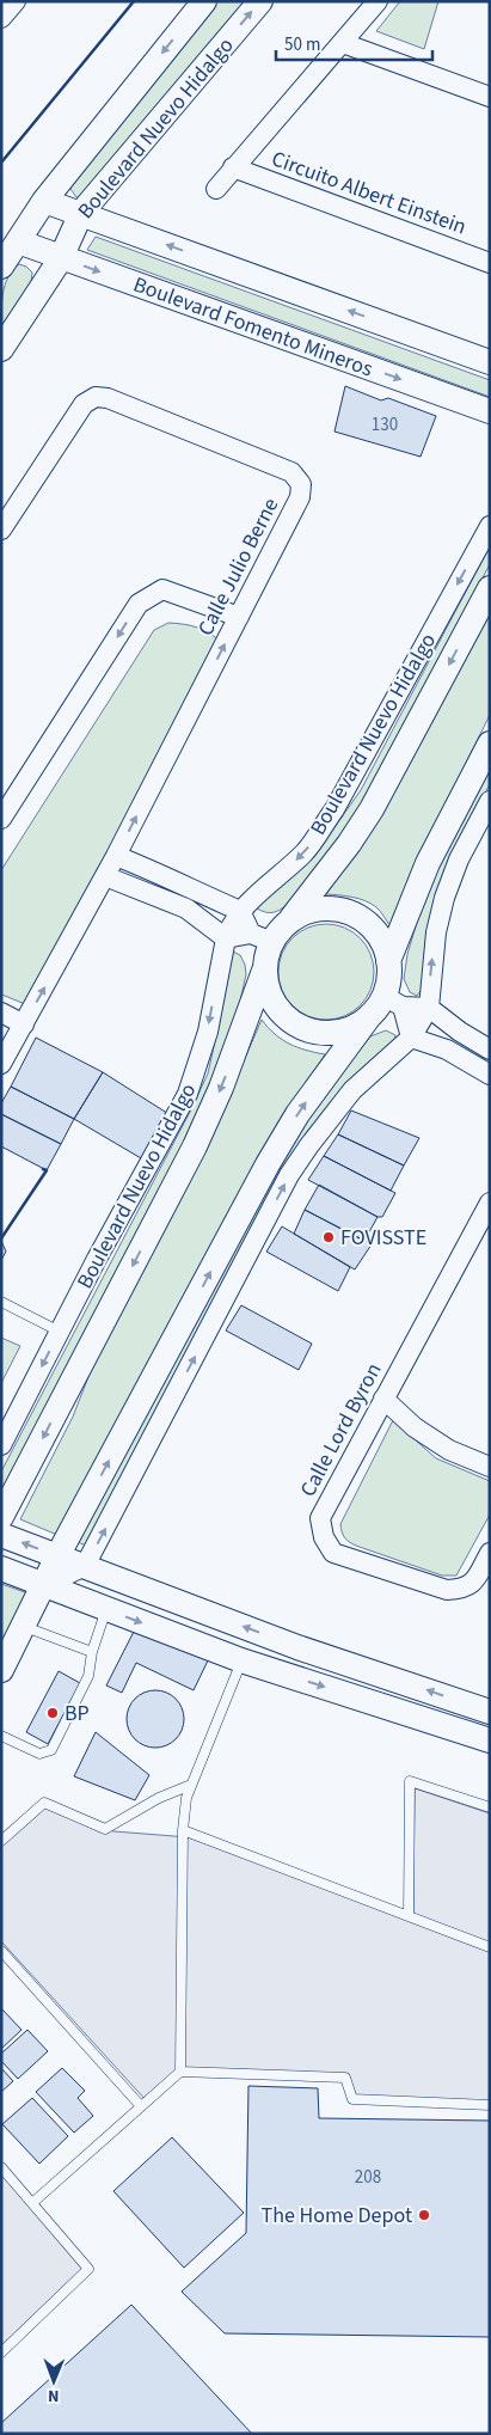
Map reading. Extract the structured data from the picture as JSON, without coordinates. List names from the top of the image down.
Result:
{
  "streets": {
    "street": [
      "Boulevard Nuevo Hidalgo",
      "Circuito Albert Einstein",
      "Boulevard Fomento Mineros",
      "Calle Julio Berne",
      "Calle Lord Byron"
    ]
  },
  "crossings": [
    ["Boulevard Nuevo Hidalgo", "Boulevard Fomento Mineros"]
  ],
  "one_way": ["Calle Julio Berne"],
  "places": ["FOVISSTE", "BP", "The Home Depot"],
  "house_numbers": ["130", "208"],
  "scale_bar": "50 m",
  "north": "bottom"
}
